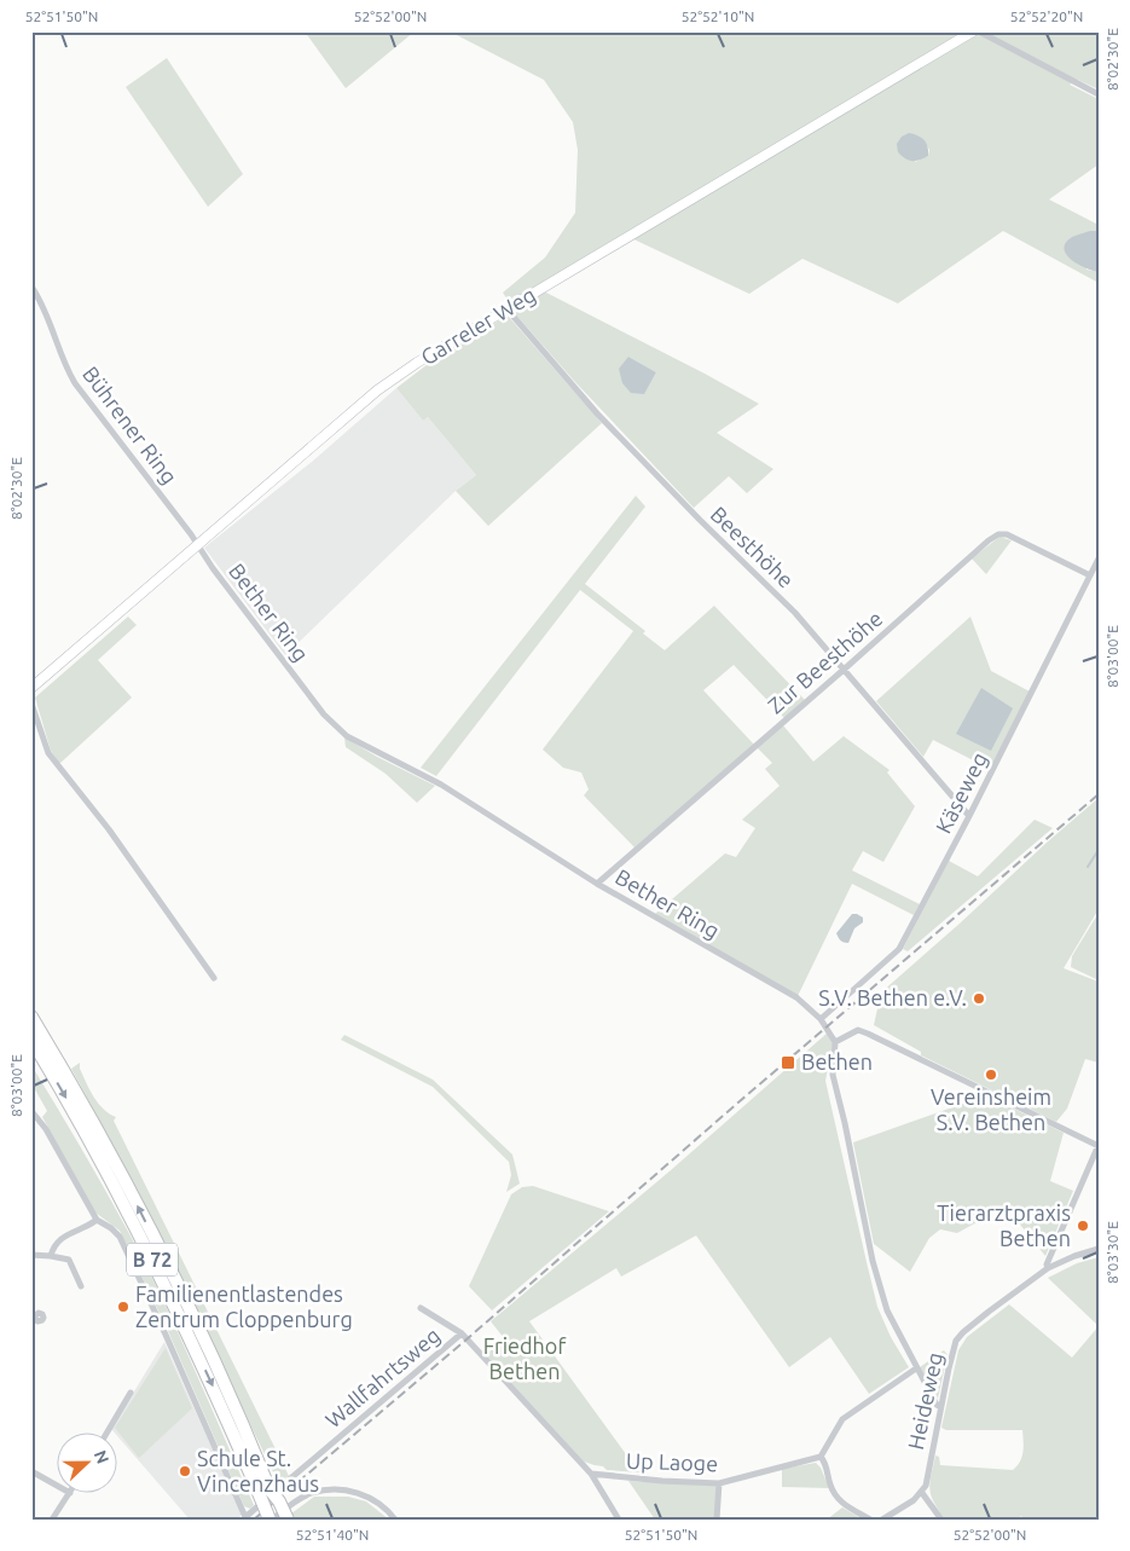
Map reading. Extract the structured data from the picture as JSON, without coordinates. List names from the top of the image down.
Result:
{
  "streets": {
    "highway": ["B 72"],
    "street": [
      "Garreler Weg",
      "Bührener Ring",
      "Beesthöhe",
      "Bether Ring",
      "Zur Beesthöhe",
      "Käseweg",
      "Wallfahrtsweg",
      "Heideweg",
      "Up Laoge"
    ]
  },
  "crossings": [
    ["Garreler Weg", "Bührener Ring"],
    ["Garreler Weg", "Beesthöhe"],
    ["Garreler Weg", "Bether Ring"],
    ["Bührener Ring", "Bether Ring"],
    ["Beesthöhe", "Zur Beesthöhe"],
    ["Beesthöhe", "Käseweg"],
    ["Bether Ring", "Zur Beesthöhe"],
    ["Bether Ring", "Käseweg"],
    ["Zur Beesthöhe", "Käseweg"],
    ["Wallfahrtsweg", "Up Laoge"]
  ],
  "parks": ["Friedhof Bethen"],
  "places": {
    "other": [
      "S.V. Bethen e.V.",
      "Vereinsheim S.V. Bethen",
      "Tierarztpraxis Bethen",
      "Familienentlastendes Zentrum Cloppenburg",
      "Schule St. Vincenzhaus"
    ],
    "transit": ["Bethen"]
  },
  "north": "right",
  "coordinates": [
    "52°51'50\"N",
    "52°52'00\"N",
    "52°52'10\"N",
    "52°52'20\"N",
    "8°02'30\"E",
    "8°03'00\"E",
    "8°03'30\"E",
    "52°51'40\"N"
  ]
}
